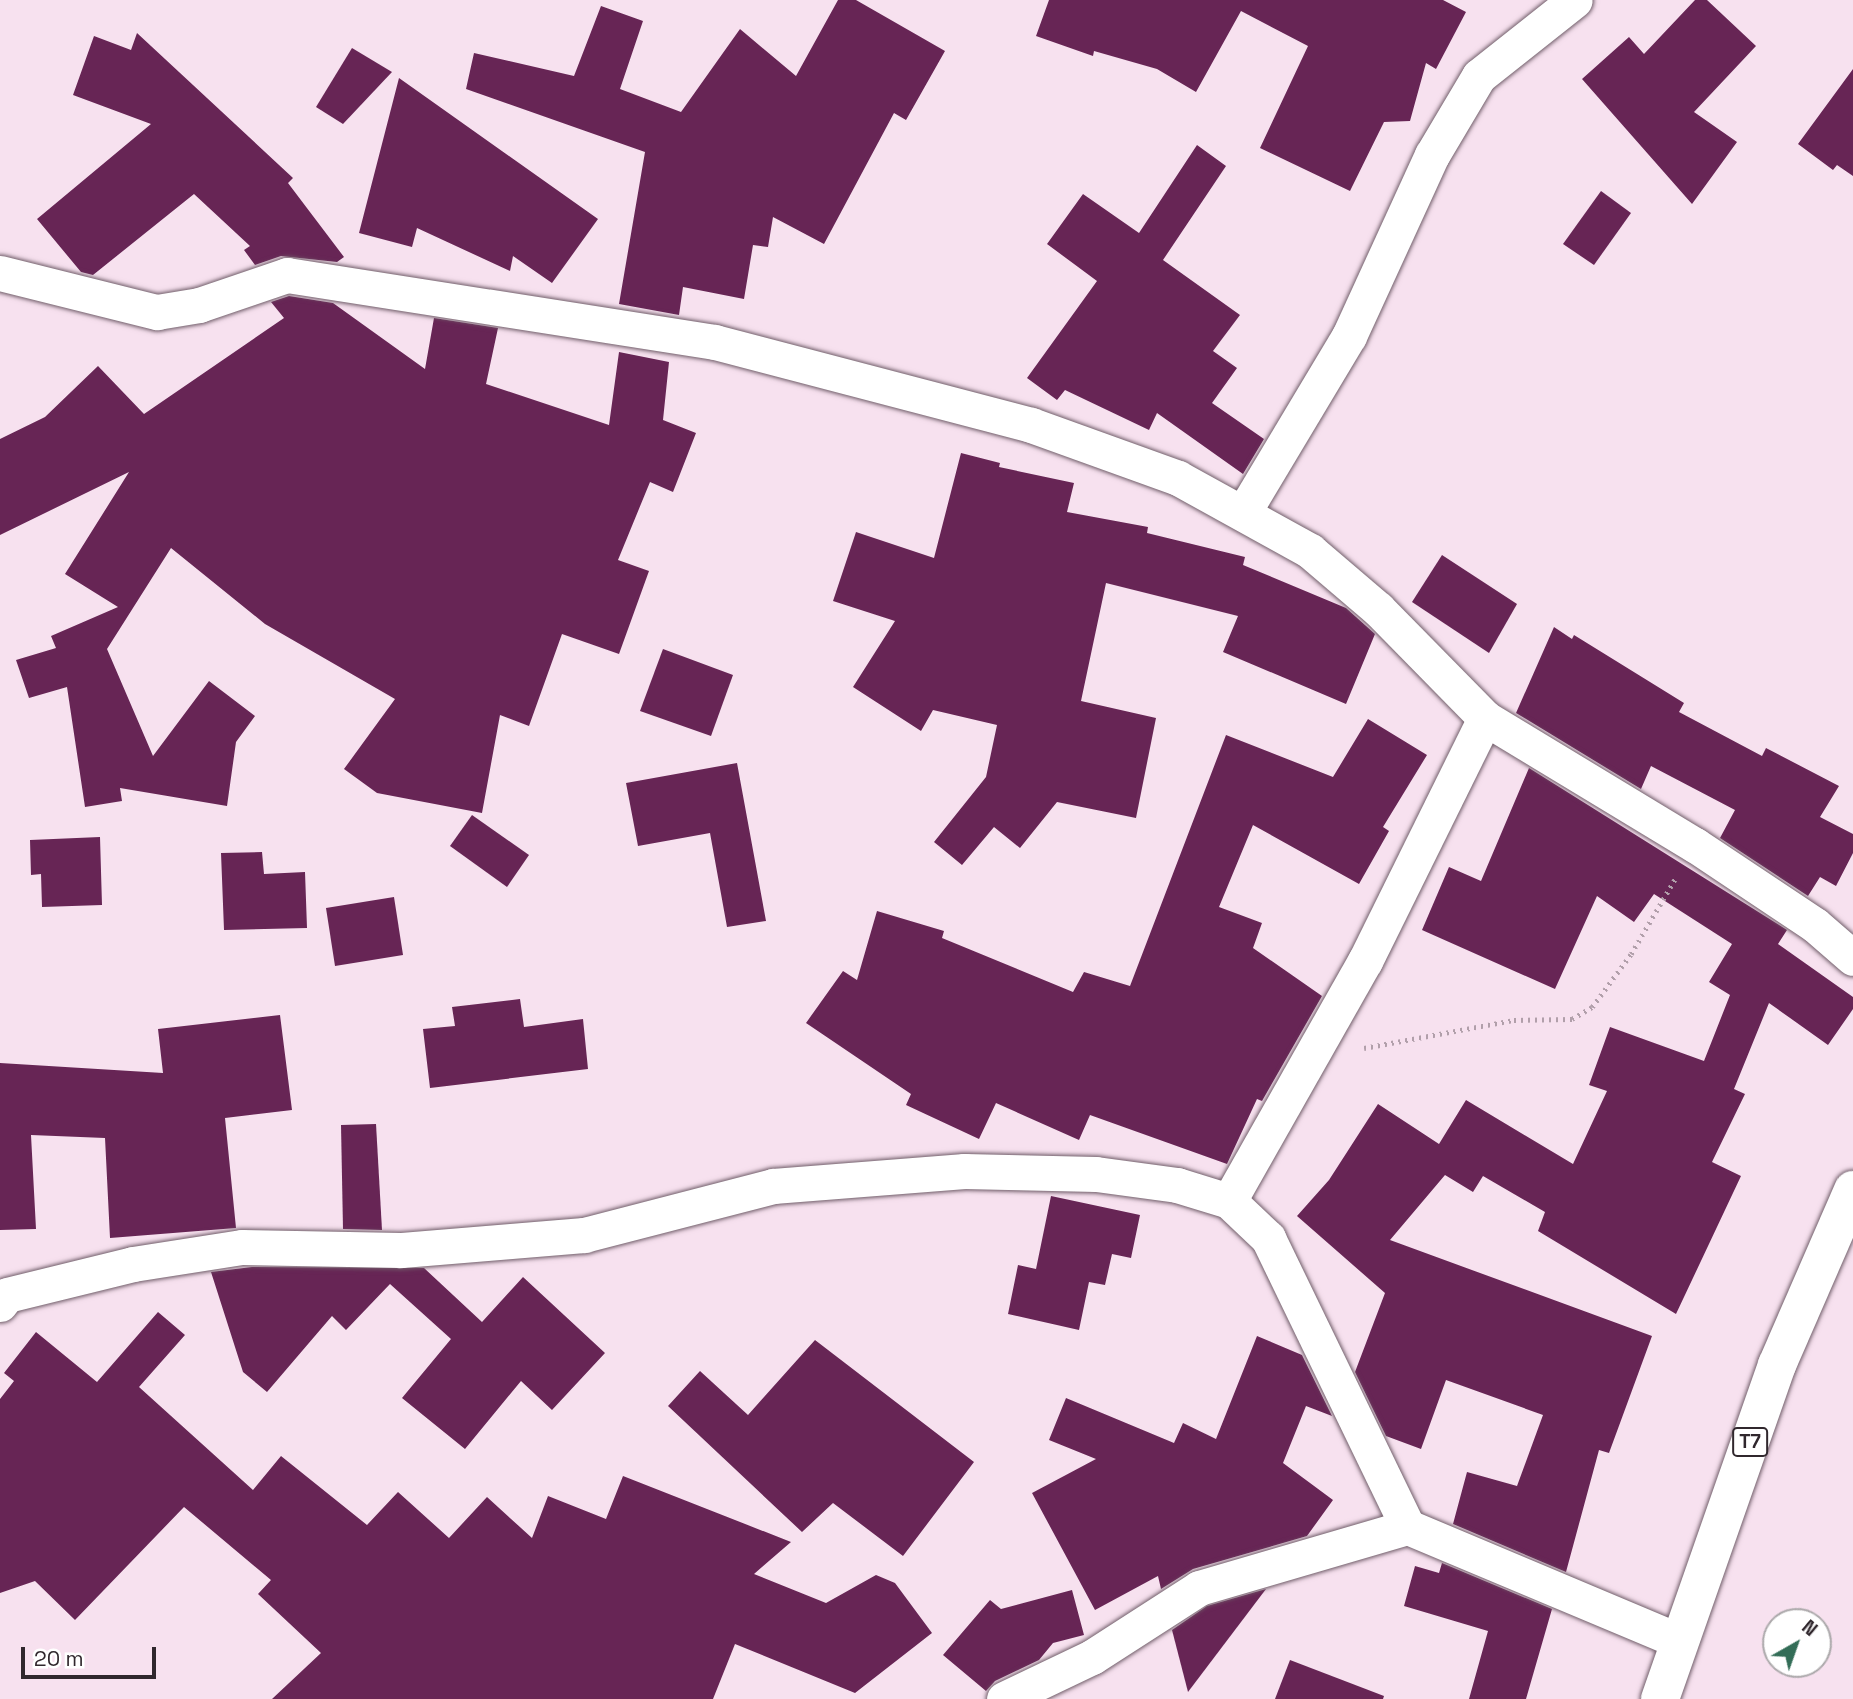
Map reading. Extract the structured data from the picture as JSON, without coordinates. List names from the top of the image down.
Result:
{
  "streets": {
    "highway": ["T7"]
  },
  "scale_bar": "20 m",
  "north": "top right"
}
